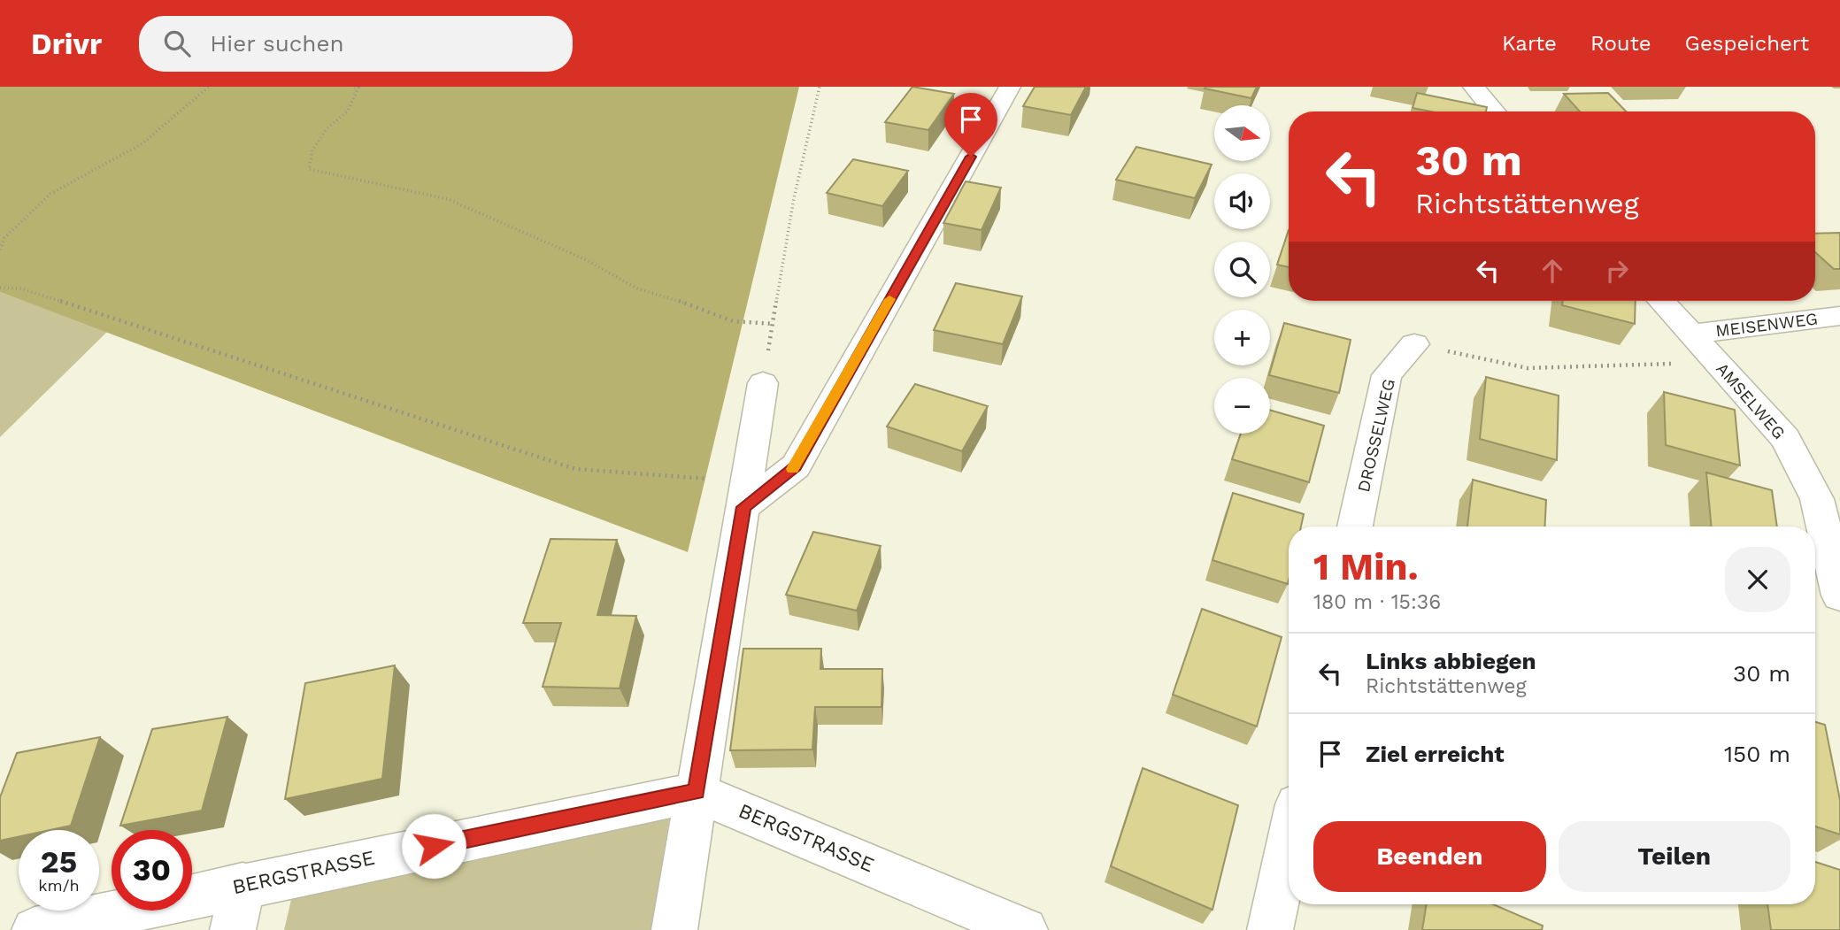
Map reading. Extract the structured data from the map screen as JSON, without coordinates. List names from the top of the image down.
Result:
{
  "streets": {
    "street": [
      "MEISENWEG",
      "AMSELWEG",
      "DROSSELWEG",
      "BERGSTRASSE"
    ]
  },
  "crossings": [
    ["MEISENWEG", "AMSELWEG"]
  ],
  "north": "right",
  "page": {
    "header": "Drivr",
    "search": "Hier suchen",
    "nav": ["Karte", "Route", "Gespeichert"],
    "map_buttons": ["+", "−"],
    "turn": ["30 m", "Richtstättenweg"],
    "heading": ["1 Min.", "180 m · 15:36"],
    "list": [
      {
        "name": "Links abbiegen",
        "note": "Richtstättenweg",
        "value": "30 m"
      },
      {
        "name": "Ziel erreicht",
        "value": "150 m"
      }
    ],
    "buttons": ["Beenden", "Teilen"],
    "speed": "25 km/h",
    "limit": "30"
  }
}
